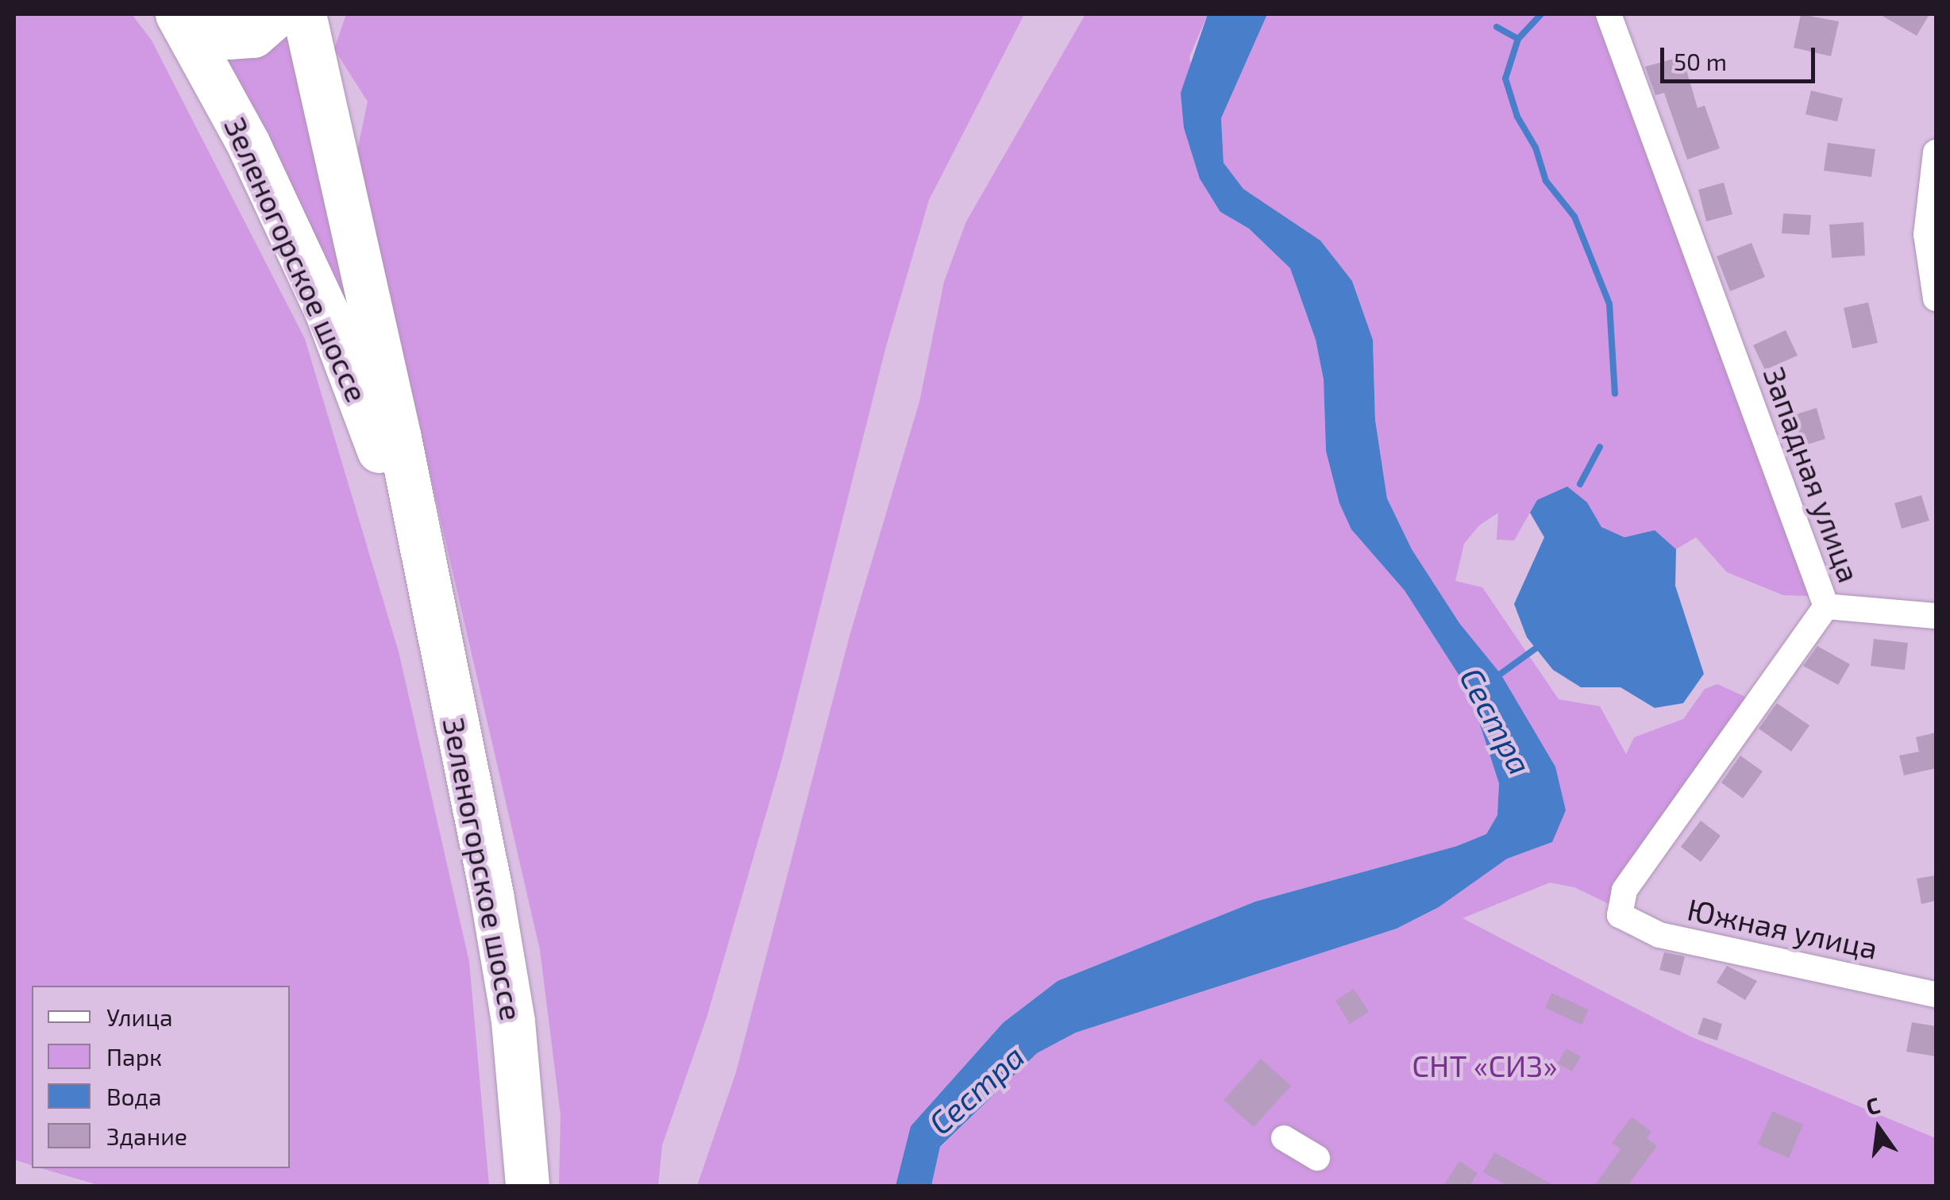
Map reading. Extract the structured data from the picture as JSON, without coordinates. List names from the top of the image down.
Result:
{
  "streets": {
    "highway": ["Зеленогорское шоссе"],
    "street": ["Западная улица", "Южная улица"]
  },
  "crossings": [
    ["Западная улица", "Южная улица"]
  ],
  "water": ["Сестра"],
  "parks": ["СНТ «СИЗ»"],
  "legend": [
    "Улица",
    "Парк",
    "Вода",
    "Здание"
  ],
  "scale_bar": "50 m",
  "north": "top"
}
